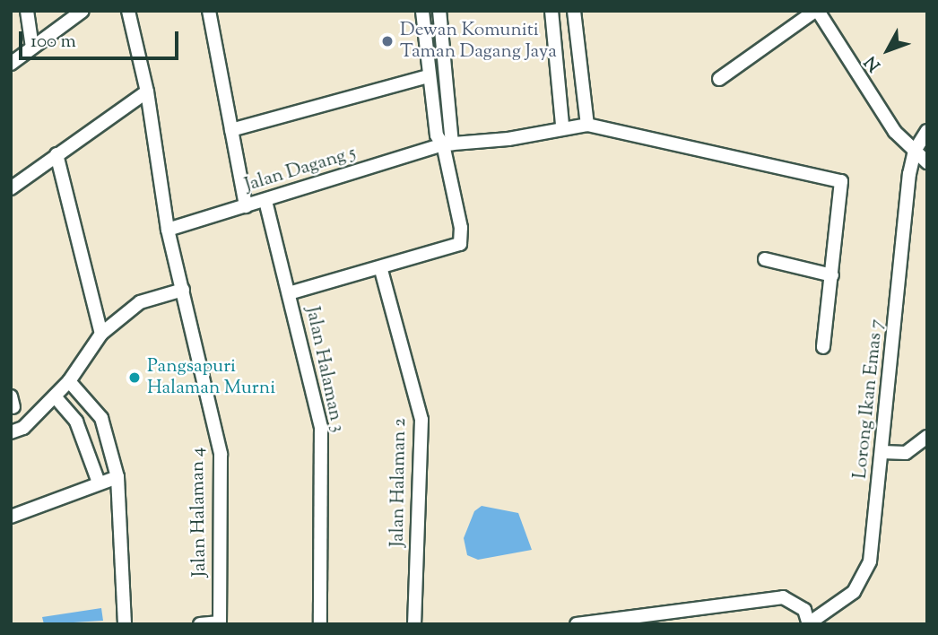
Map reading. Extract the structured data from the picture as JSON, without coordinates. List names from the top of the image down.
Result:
{
  "streets": {
    "street": [
      "Jalan Dagang 5",
      "Jalan Halaman 3",
      "Lorong Ikan Emas 7",
      "Jalan Halaman 2",
      "Jalan Halaman 4"
    ]
  },
  "crossings": [
    ["Jalan Dagang 5", "Jalan Halaman 3"],
    ["Jalan Dagang 5", "Jalan Halaman 4"]
  ],
  "places": ["Dewan Komuniti Taman Dagang Jaya", "Pangsapuri Halaman Murni"],
  "scale_bar": "100 m",
  "north": "bottom left"
}
